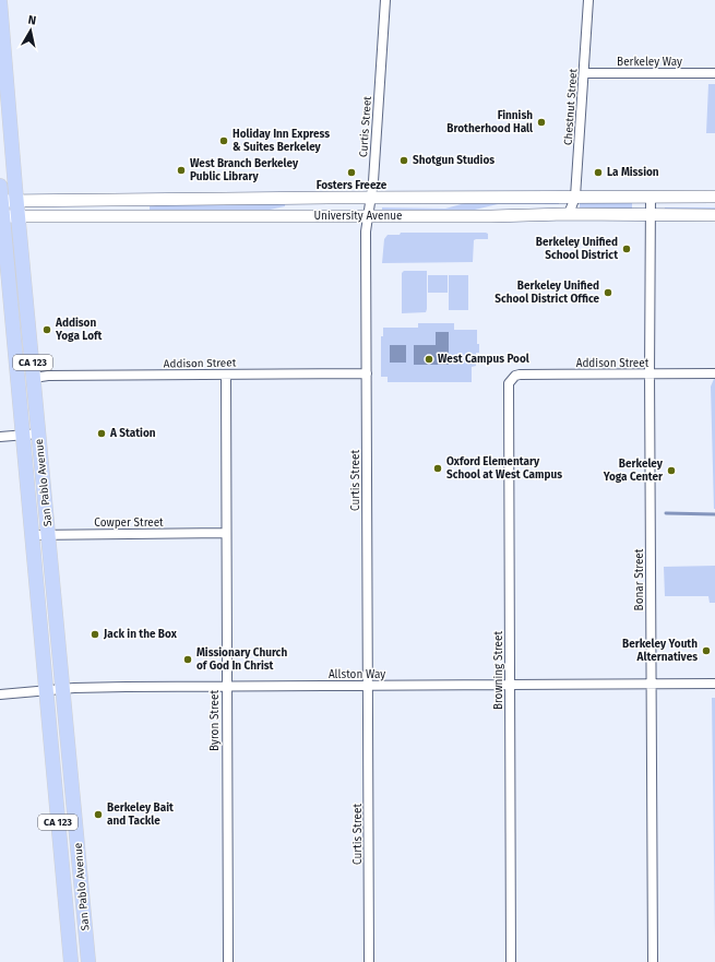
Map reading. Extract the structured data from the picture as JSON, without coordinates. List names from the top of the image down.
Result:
{
  "streets": {
    "main road": ["University Avenue", "CA 123", "San Pablo Avenue"],
    "street": [
      "Berkeley Way",
      "Chestnut Street",
      "Curtis Street",
      "Addison Street",
      "Cowper Street",
      "Bonar Street",
      "Browning Street",
      "Allston Way",
      "Byron Street"
    ]
  },
  "crossings": [
    ["Berkeley Way", "Chestnut Street"],
    ["Chestnut Street", "University Avenue"],
    ["Curtis Street", "University Avenue"],
    ["Curtis Street", "Addison Street"],
    ["Curtis Street", "Allston Way"],
    ["University Avenue", "San Pablo Avenue"],
    ["University Avenue", "Bonar Street"],
    ["Addison Street", "San Pablo Avenue"],
    ["Addison Street", "Bonar Street"],
    ["Addison Street", "Browning Street"],
    ["Addison Street", "Byron Street"],
    ["San Pablo Avenue", "Cowper Street"],
    ["San Pablo Avenue", "Allston Way"],
    ["Cowper Street", "Byron Street"],
    ["Bonar Street", "Allston Way"],
    ["Browning Street", "Allston Way"],
    ["Allston Way", "Byron Street"]
  ],
  "places": [
    "Finnish Brotherhood Hall",
    "Holiday Inn Express & Suites Berkeley",
    "Shotgun Studios",
    "West Branch Berkeley Public Library",
    "Fosters Freeze",
    "La Mission",
    "Berkeley Unified School District",
    "Berkeley Unified School District Office",
    "Addison Yoga Loft",
    "West Campus Pool",
    "A Station",
    "Oxford Elementary School at West Campus",
    "Berkeley Yoga Center",
    "Jack in the Box",
    "Berkeley Youth Alternatives",
    "Missionary Church of God In Christ",
    "Berkeley Bait and Tackle"
  ],
  "north": "top"
}
